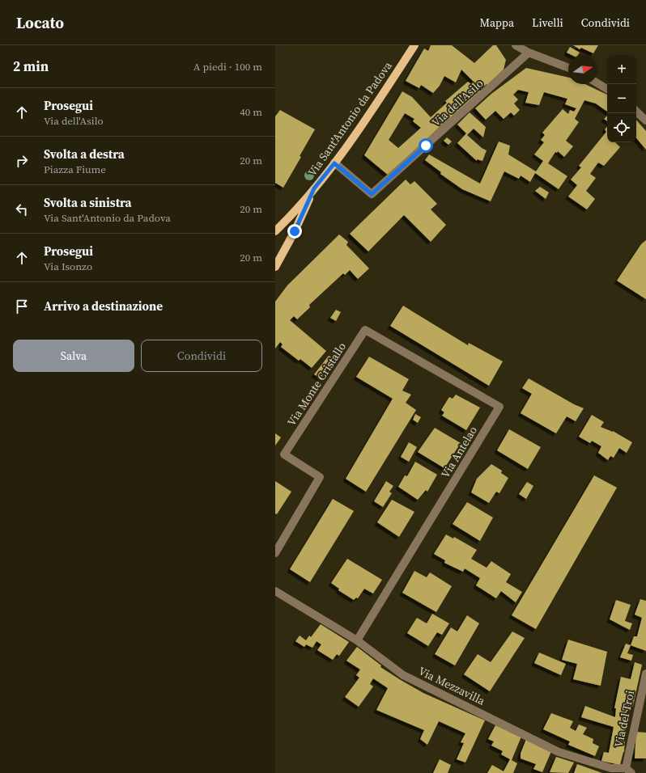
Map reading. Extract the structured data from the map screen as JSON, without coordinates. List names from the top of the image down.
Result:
{
  "streets": {
    "main road": ["Via Sant'Antonio da Padova"],
    "street": [
      "Via dell'Asilo",
      "Via Monte Cristallo",
      "Via Antelao",
      "Via Mezzavilla",
      "Via del Troi"
    ]
  },
  "crossings": [
    ["Via dell'Asilo", "Via Sant'Antonio da Padova"],
    ["Via Monte Cristallo", "Via Antelao"],
    ["Via Antelao", "Via Mezzavilla"],
    ["Via Mezzavilla", "Via del Troi"]
  ],
  "north": "right",
  "page": {
    "header": "Locato",
    "nav": ["Mappa", "Livelli", "Condividi"],
    "heading": ["2 min", "A piedi · 100 m"],
    "map_buttons": ["+", "−"],
    "list": [
      ["Prosegui", "Via dell'Asilo", "40 m"],
      ["Svolta a destra", "Piazza Fiume", "20 m"],
      ["Svolta a sinistra", "Via Sant'Antonio da Padova", "20 m"],
      ["Prosegui", "Via Isonzo", "20 m"],
      "Arrivo a destinazione"
    ],
    "buttons": ["Salva", "Condividi"]
  }
}
